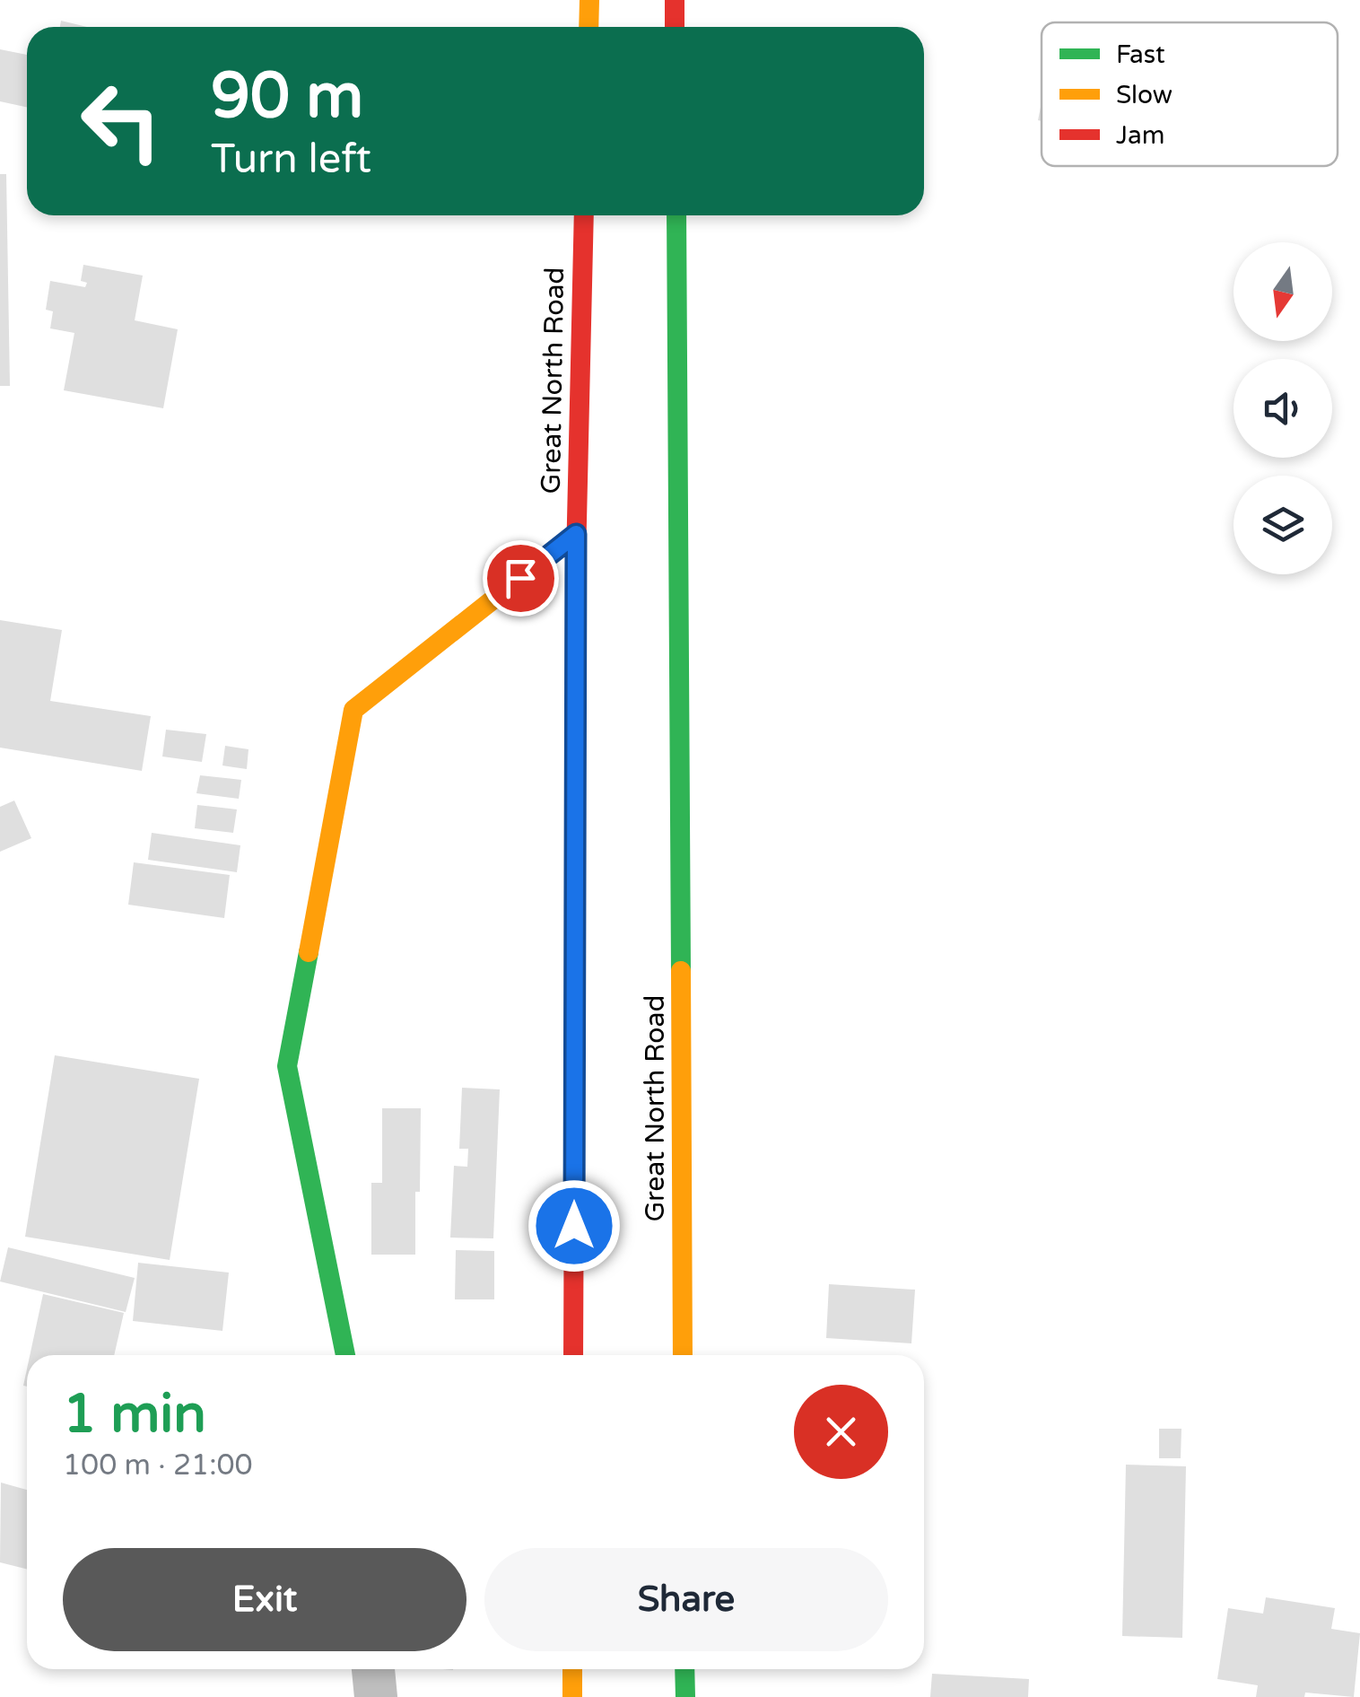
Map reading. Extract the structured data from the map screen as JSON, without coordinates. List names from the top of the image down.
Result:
{
  "streets": {
    "main road": ["Great North Road"]
  },
  "legend": ["Fast", "Slow", "Jam"],
  "north": "bottom",
  "page": {
    "turn": ["90 m", "Turn left"],
    "heading": ["1 min", "100 m · 21:00"],
    "buttons": ["Exit", "Share"]
  }
}
